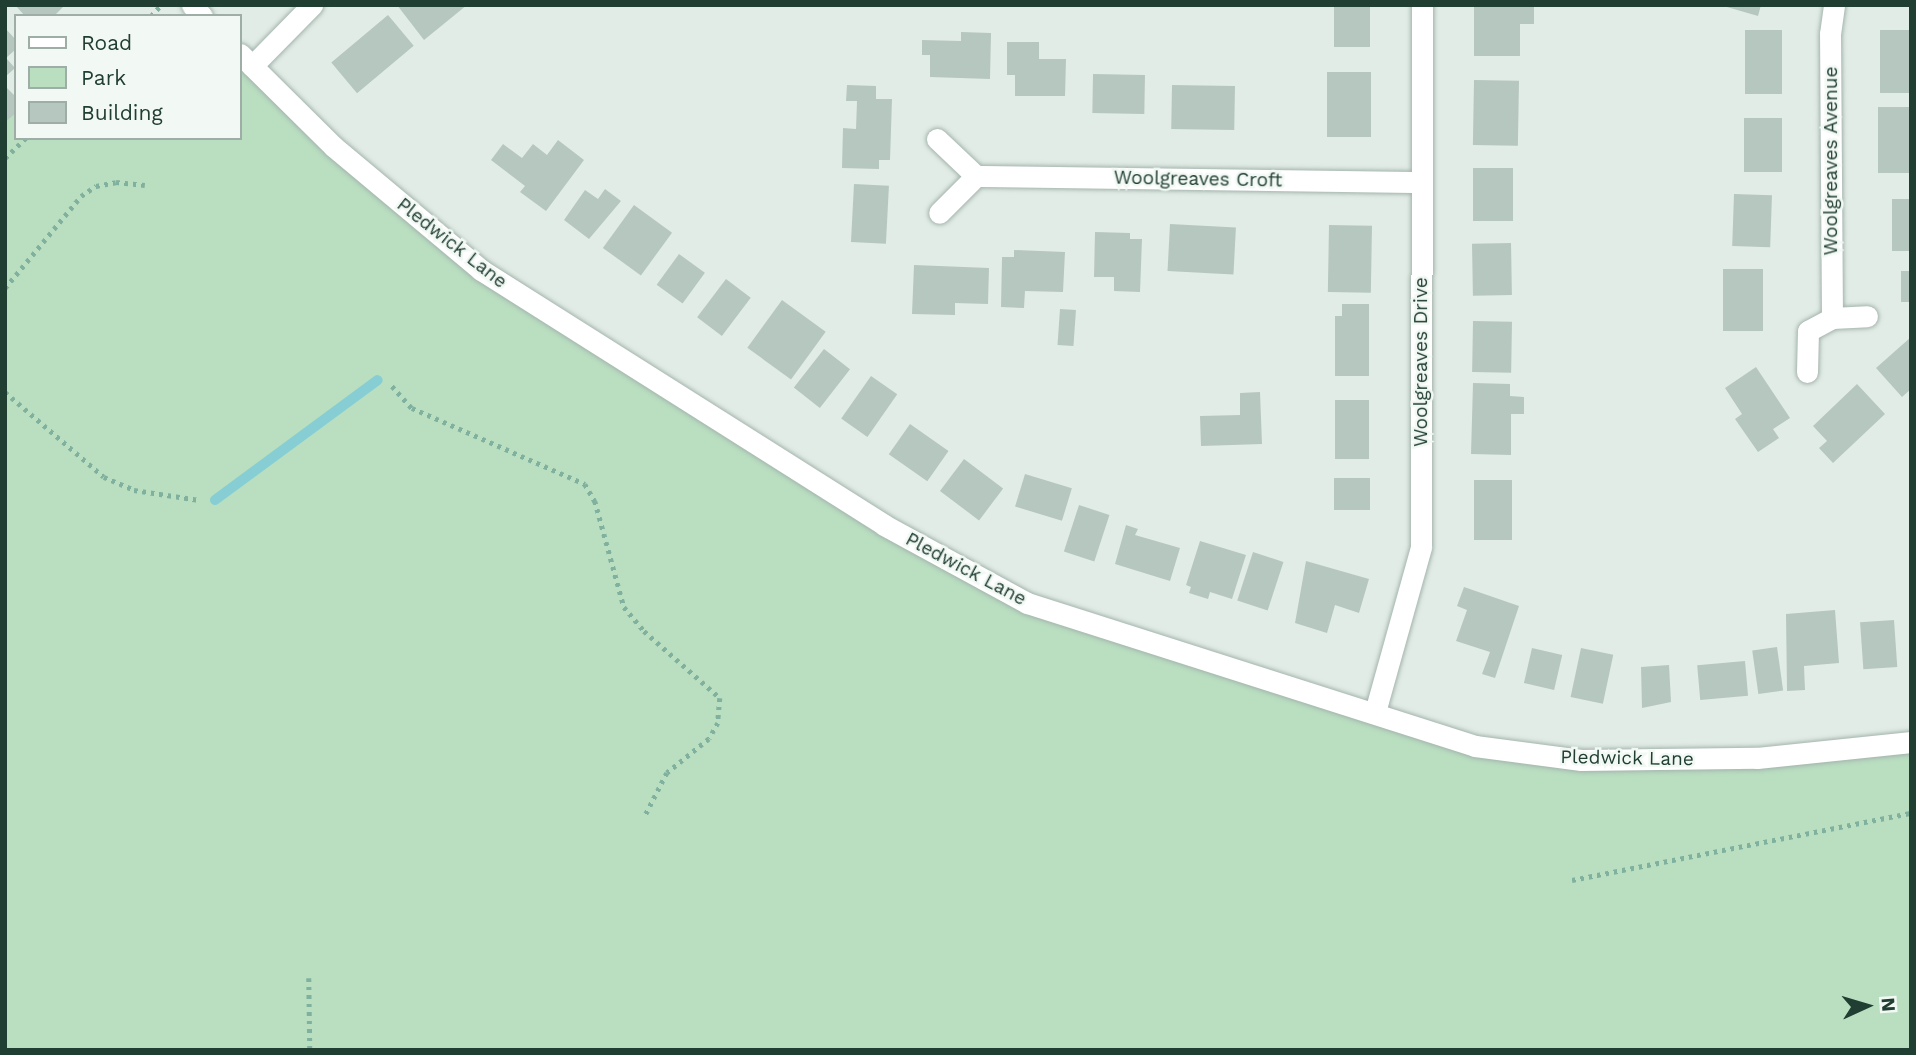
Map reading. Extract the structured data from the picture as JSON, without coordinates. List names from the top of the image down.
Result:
{
  "streets": {
    "street": [
      "Woolgreaves Avenue",
      "Woolgreaves Croft",
      "Pledwick Lane",
      "Woolgreaves Drive"
    ]
  },
  "crossings": [
    ["Woolgreaves Croft", "Woolgreaves Drive"],
    ["Pledwick Lane", "Woolgreaves Drive"]
  ],
  "legend": ["Road", "Park", "Building"],
  "north": "right"
}
